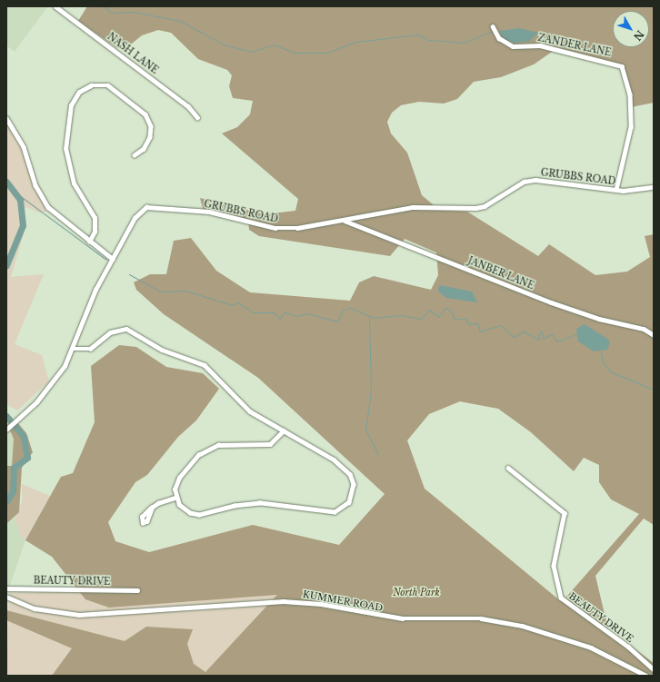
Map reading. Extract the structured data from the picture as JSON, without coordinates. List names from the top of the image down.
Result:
{
  "streets": {
    "street": [
      "ZANDER LANE",
      "NASH LANE",
      "GRUBBS ROAD",
      "JANBER LANE",
      "BEAUTY DRIVE",
      "KUMMER ROAD"
    ]
  },
  "crossings": [
    ["ZANDER LANE", "GRUBBS ROAD"],
    ["GRUBBS ROAD", "JANBER LANE"]
  ],
  "parks": ["North Park"],
  "north": "bottom right"
}
